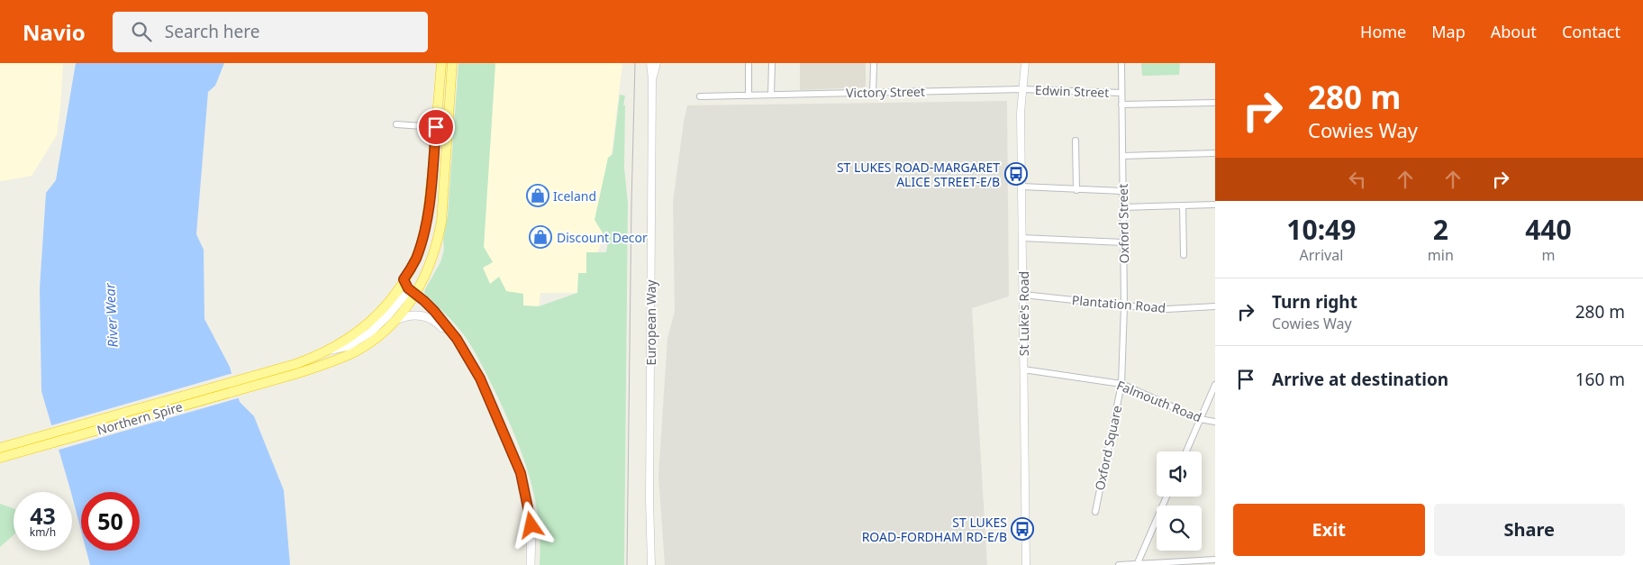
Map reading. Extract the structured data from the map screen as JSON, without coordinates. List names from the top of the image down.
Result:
{
  "streets": {
    "highway": ["Northern Spire"],
    "street": [
      "Edwin Street",
      "Victory Street",
      "Oxford Street",
      "Plantation Road",
      "St Luke's Road",
      "European Way",
      "Falmouth Road",
      "Oxford Square"
    ]
  },
  "crossings": [
    ["Edwin Street", "Victory Street"],
    ["Edwin Street", "Oxford Street"],
    ["Edwin Street", "St Luke's Road"],
    ["Victory Street", "St Luke's Road"],
    ["Oxford Street", "Plantation Road"],
    ["Oxford Street", "Falmouth Road"],
    ["Oxford Street", "Oxford Square"],
    ["Plantation Road", "St Luke's Road"],
    ["St Luke's Road", "Falmouth Road"],
    ["Falmouth Road", "Oxford Square"]
  ],
  "water": ["River Wear"],
  "places": {
    "bus stop": ["ST LUKES ROAD-MARGARET ALICE STREET-E/B", "ST LUKES ROAD-FORDHAM RD-E/B"],
    "shop": ["Iceland", "Discount Decor"]
  },
  "page": {
    "header": "Navio",
    "search": "Search here",
    "nav": [
      "Home",
      "Map",
      "About",
      "Contact"
    ],
    "turn": ["280 m", "Cowies Way"],
    "eta": [
      "10:49",
      "Arrival",
      "2",
      "min",
      "440",
      "m"
    ],
    "list": [
      {
        "name": "Turn right",
        "note": "Cowies Way",
        "value": "280 m"
      },
      {
        "name": "Arrive at destination",
        "value": "160 m"
      }
    ],
    "speed": "43 km/h",
    "limit": "50",
    "buttons": ["Exit", "Share"]
  }
}
